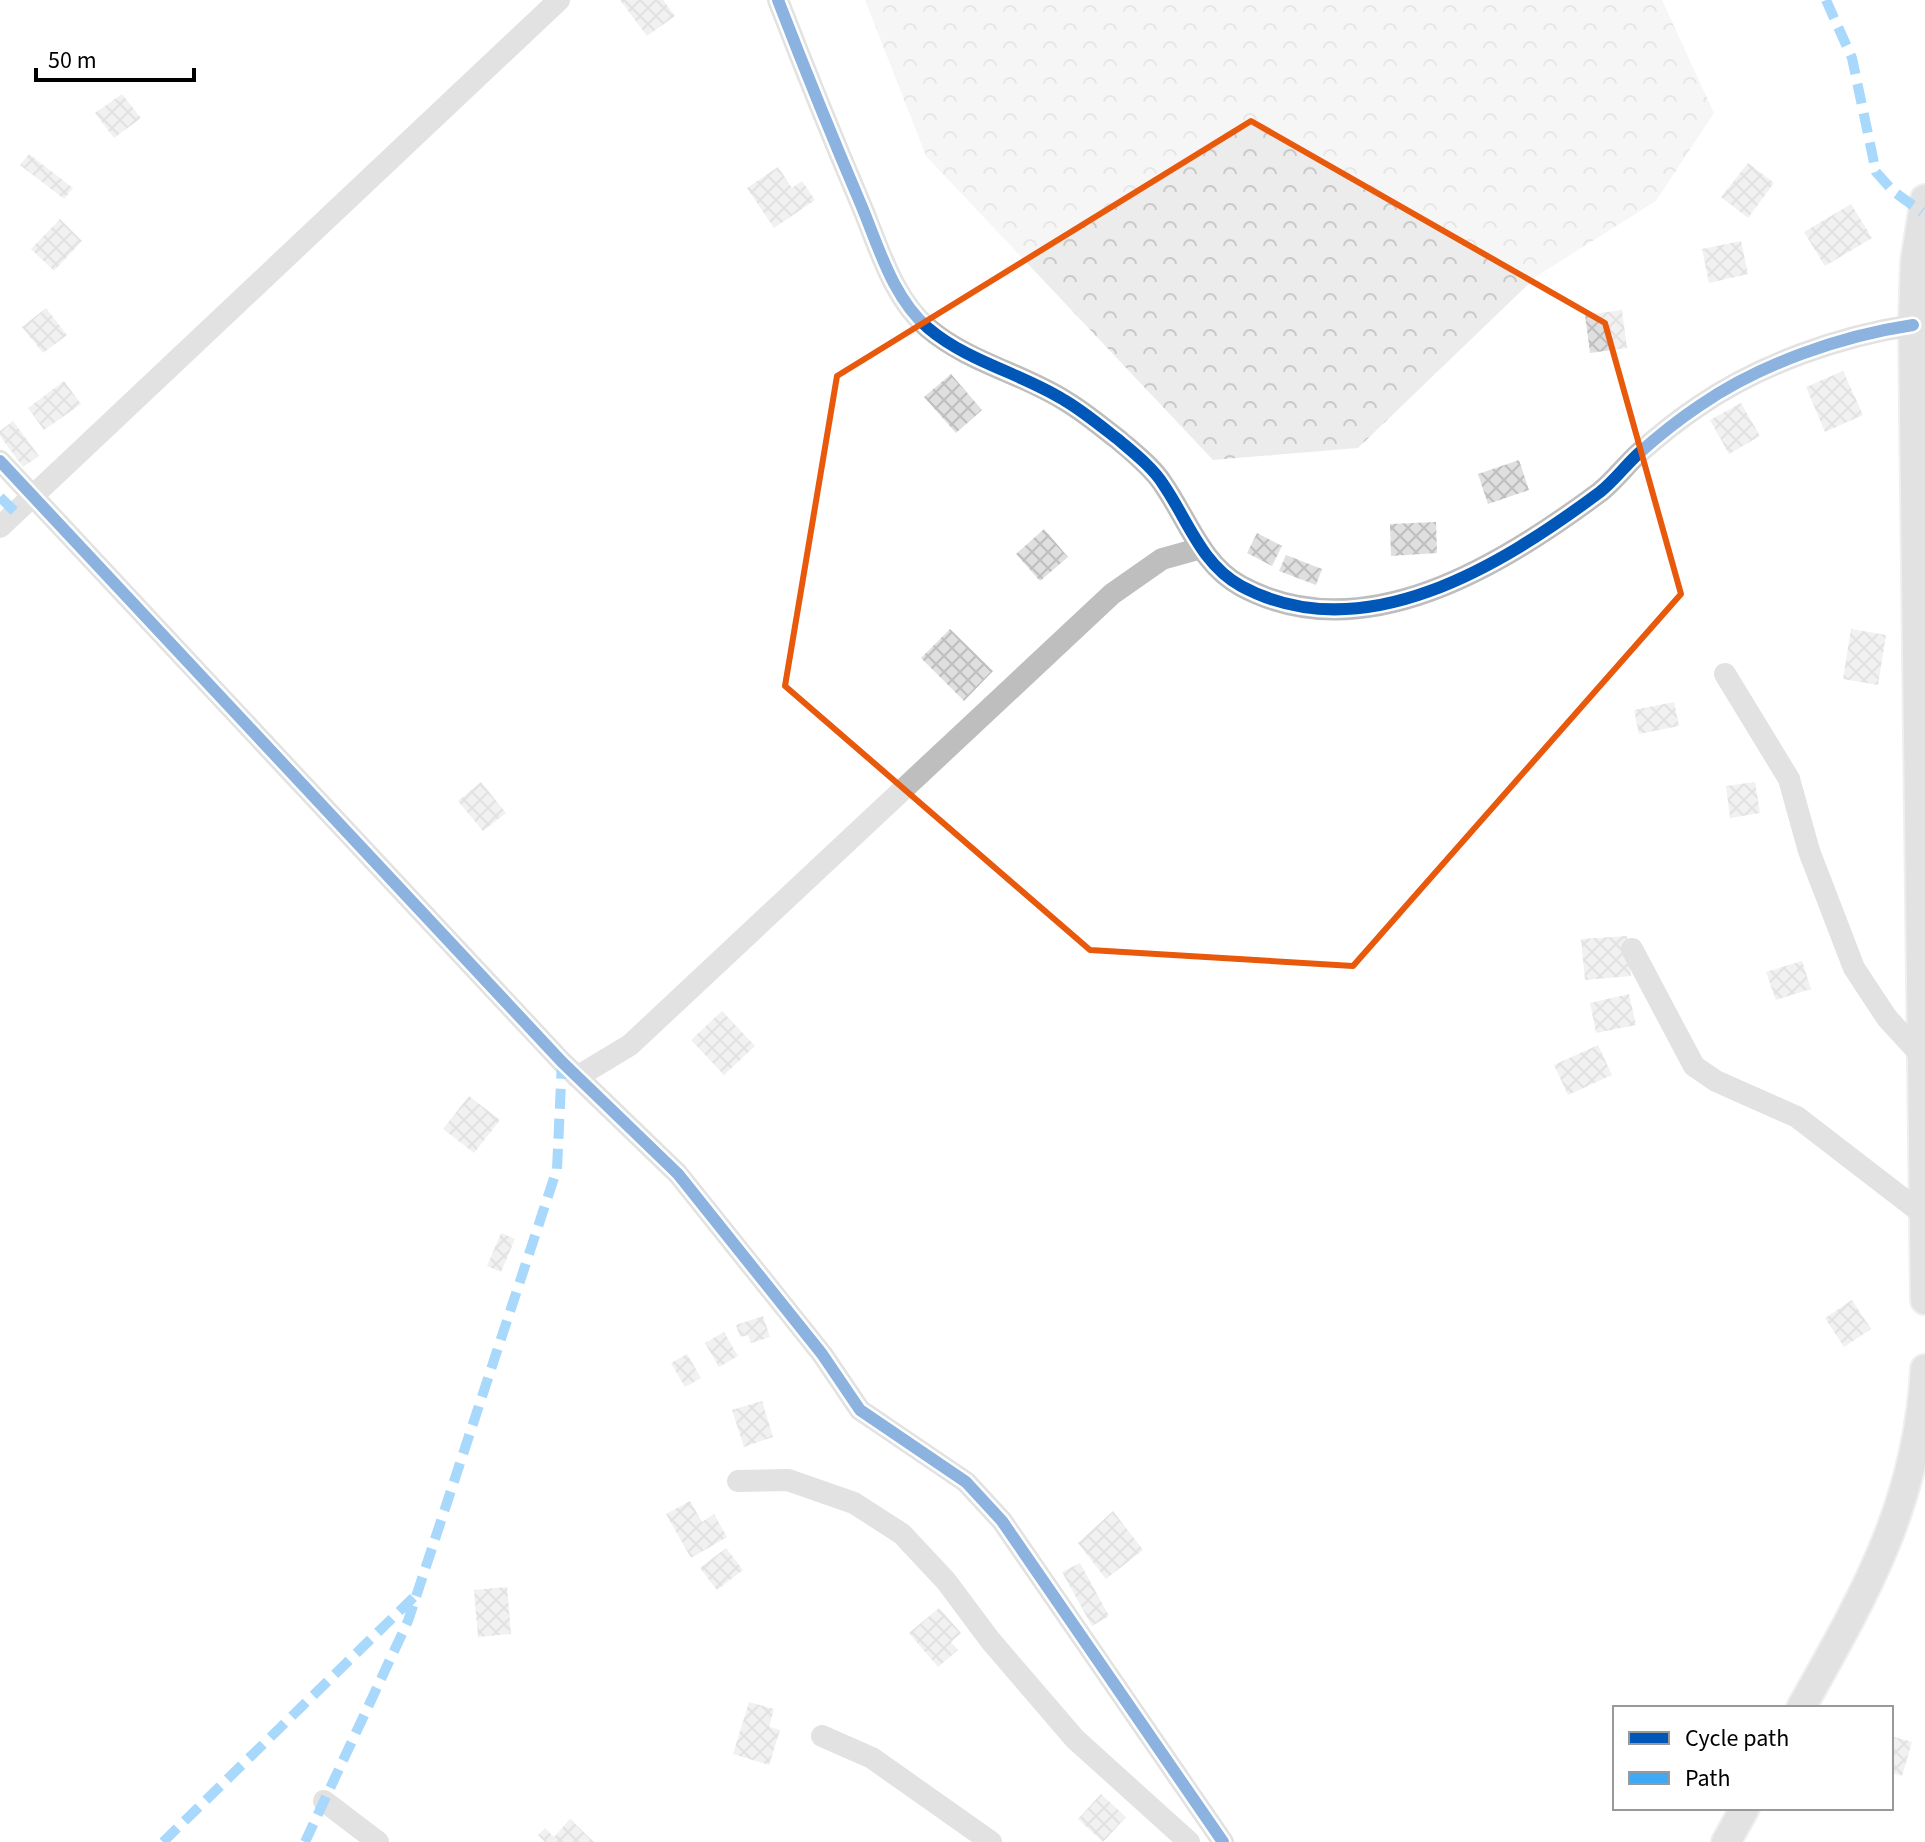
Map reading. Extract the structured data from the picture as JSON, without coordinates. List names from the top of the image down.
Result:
{
  "legend": ["Cycle path", "Path"],
  "scale_bar": "50 m"
}
